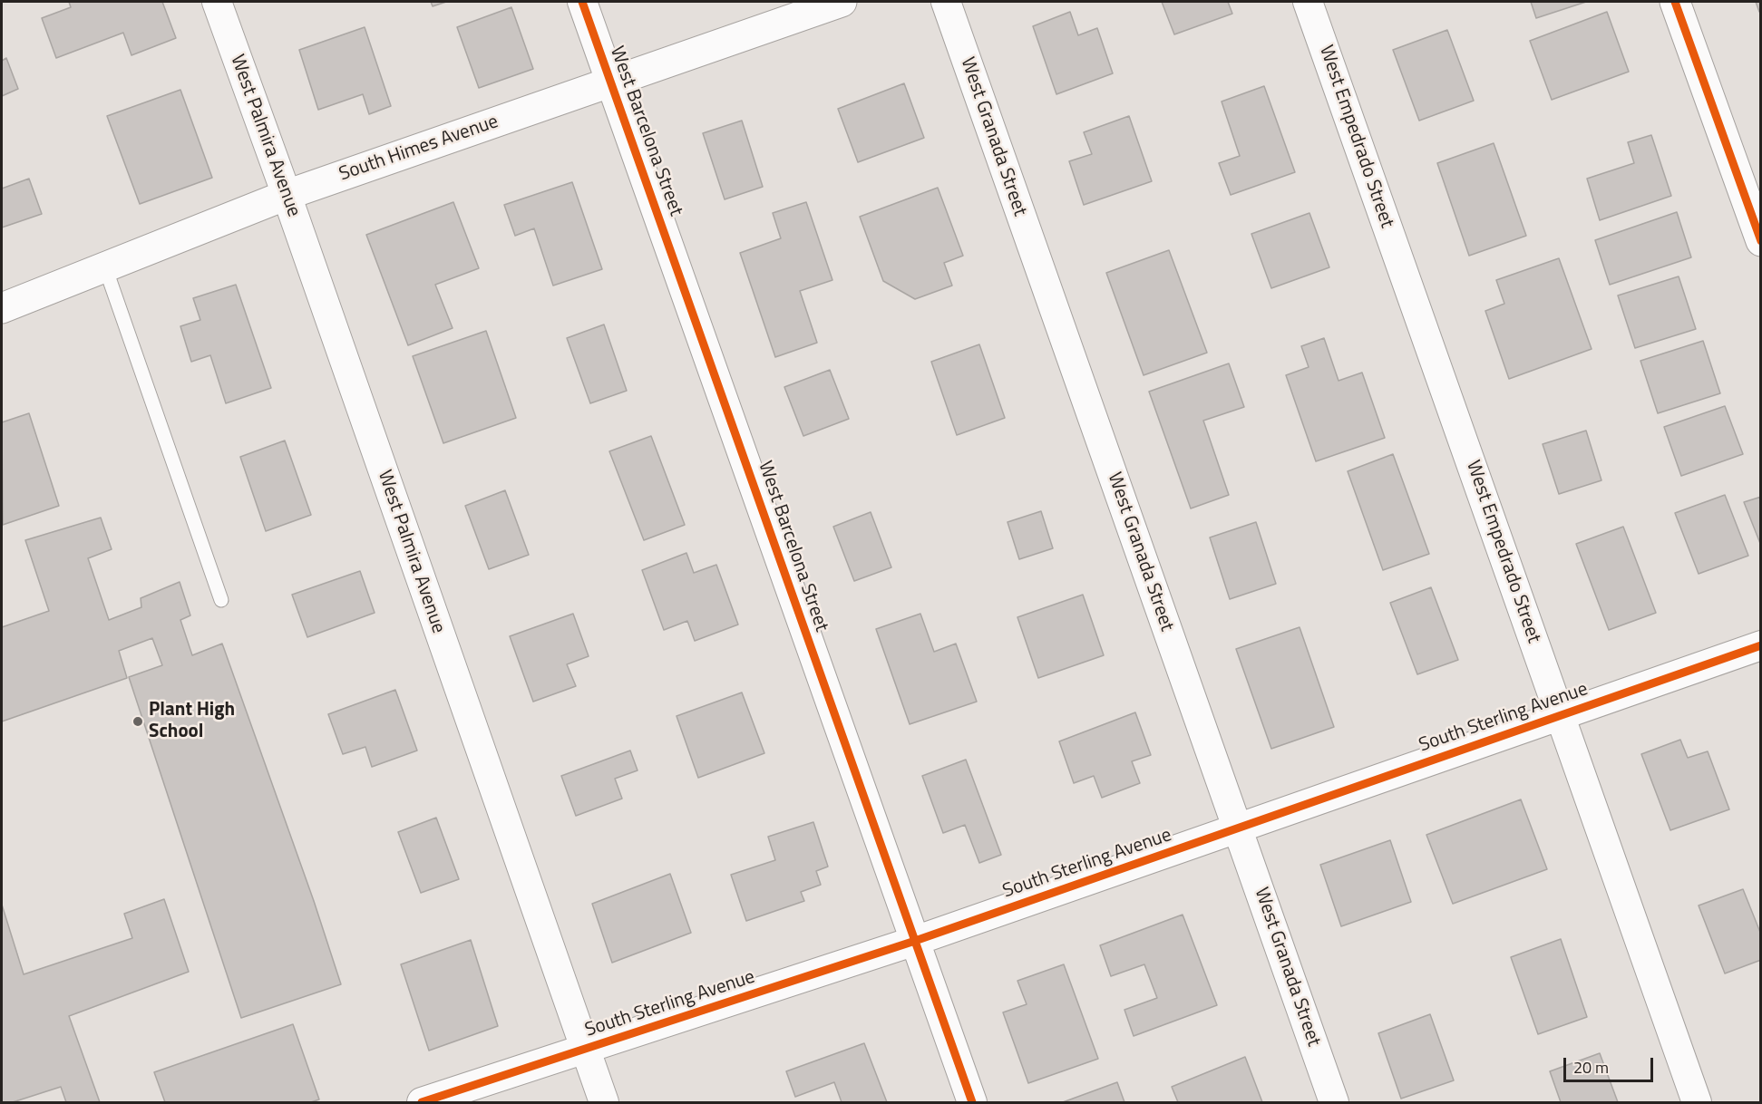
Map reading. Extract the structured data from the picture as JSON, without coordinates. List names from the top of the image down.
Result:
{
  "streets": {
    "street": [
      "West Barcelona Street",
      "West Palmira Avenue",
      "West Granada Street",
      "West Empedrado Street",
      "South Himes Avenue",
      "South Sterling Avenue"
    ]
  },
  "crossings": [
    ["West Barcelona Street", "South Himes Avenue"],
    ["West Barcelona Street", "South Sterling Avenue"],
    ["West Palmira Avenue", "South Himes Avenue"],
    ["West Palmira Avenue", "South Sterling Avenue"],
    ["West Granada Street", "South Sterling Avenue"],
    ["West Empedrado Street", "South Sterling Avenue"]
  ],
  "places": ["Plant High School"],
  "scale_bar": "20 m"
}
